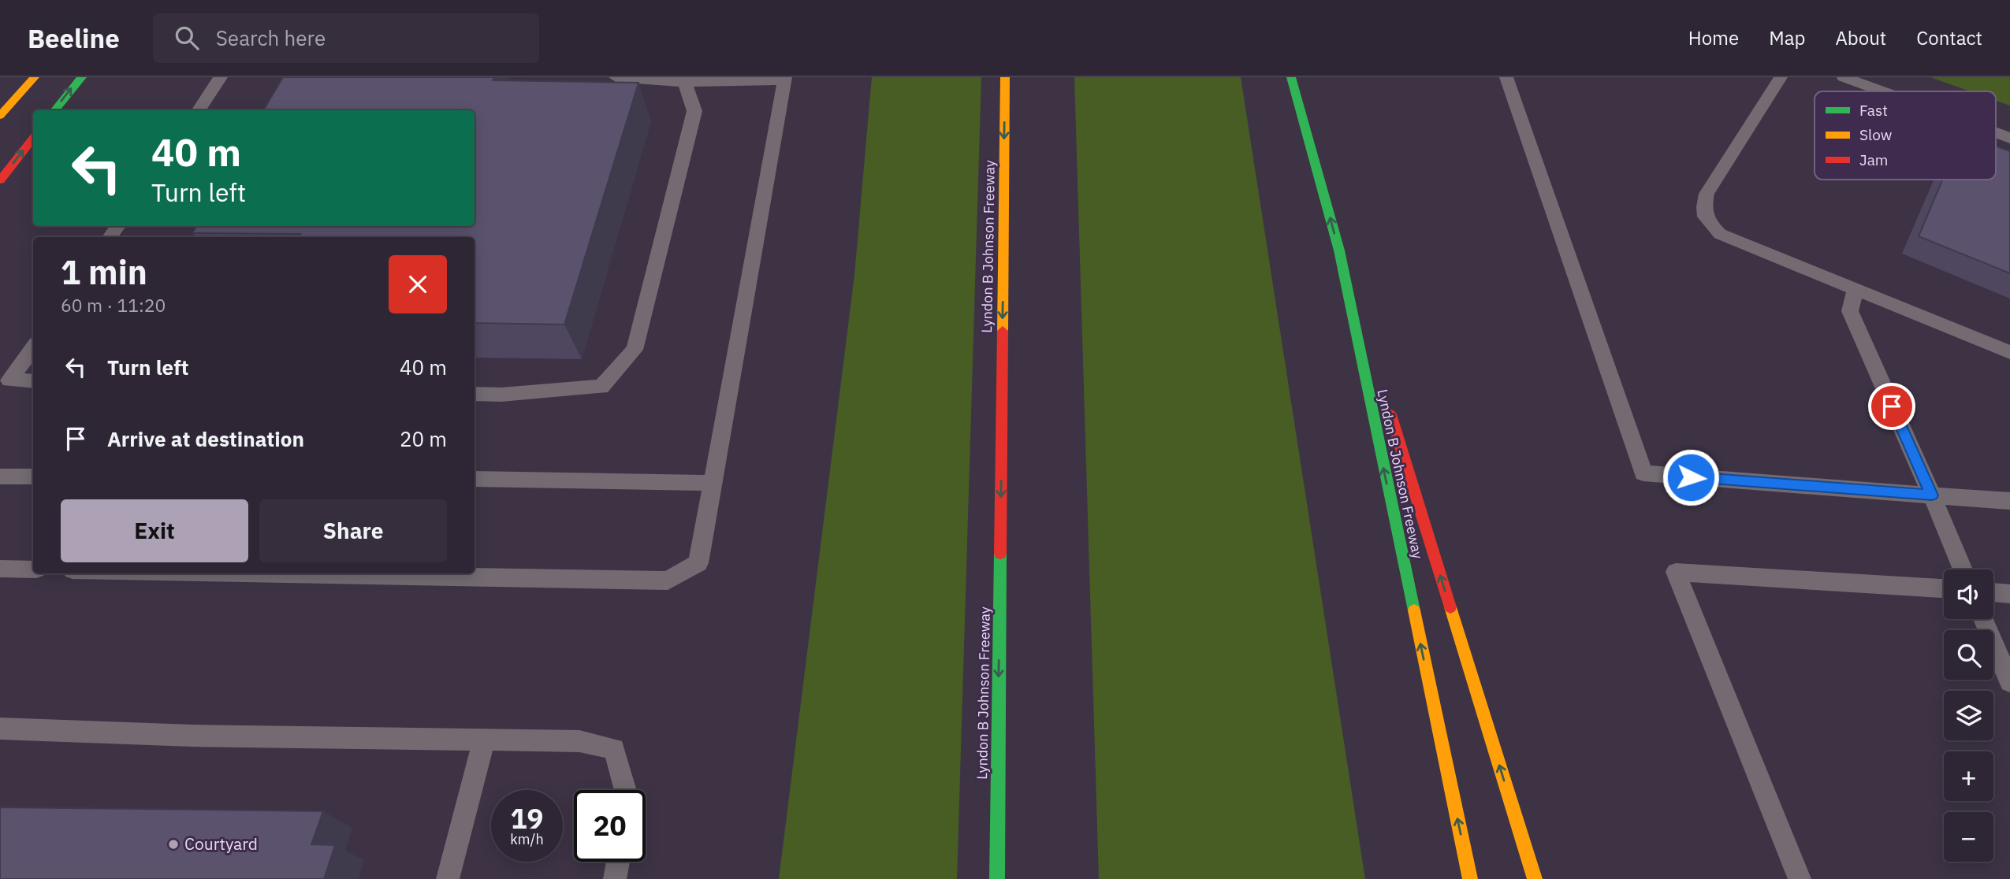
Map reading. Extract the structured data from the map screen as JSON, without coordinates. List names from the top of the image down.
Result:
{
  "streets": {
    "main road": ["Lyndon B Johnson Freeway"]
  },
  "places": ["Courtyard"],
  "legend": ["Fast", "Slow", "Jam"],
  "page": {
    "header": "Beeline",
    "search": "Search here",
    "nav": [
      "Home",
      "Map",
      "About",
      "Contact"
    ],
    "turn": ["40 m", "Turn left"],
    "heading": ["1 min", "60 m · 11:20"],
    "list": [
      {
        "name": "Turn left",
        "value": "40 m"
      },
      {
        "name": "Arrive at destination",
        "value": "20 m"
      }
    ],
    "buttons": ["Exit", "Share"],
    "map_buttons": ["+", "−"],
    "speed": "19 km/h",
    "limit": "20"
  }
}
